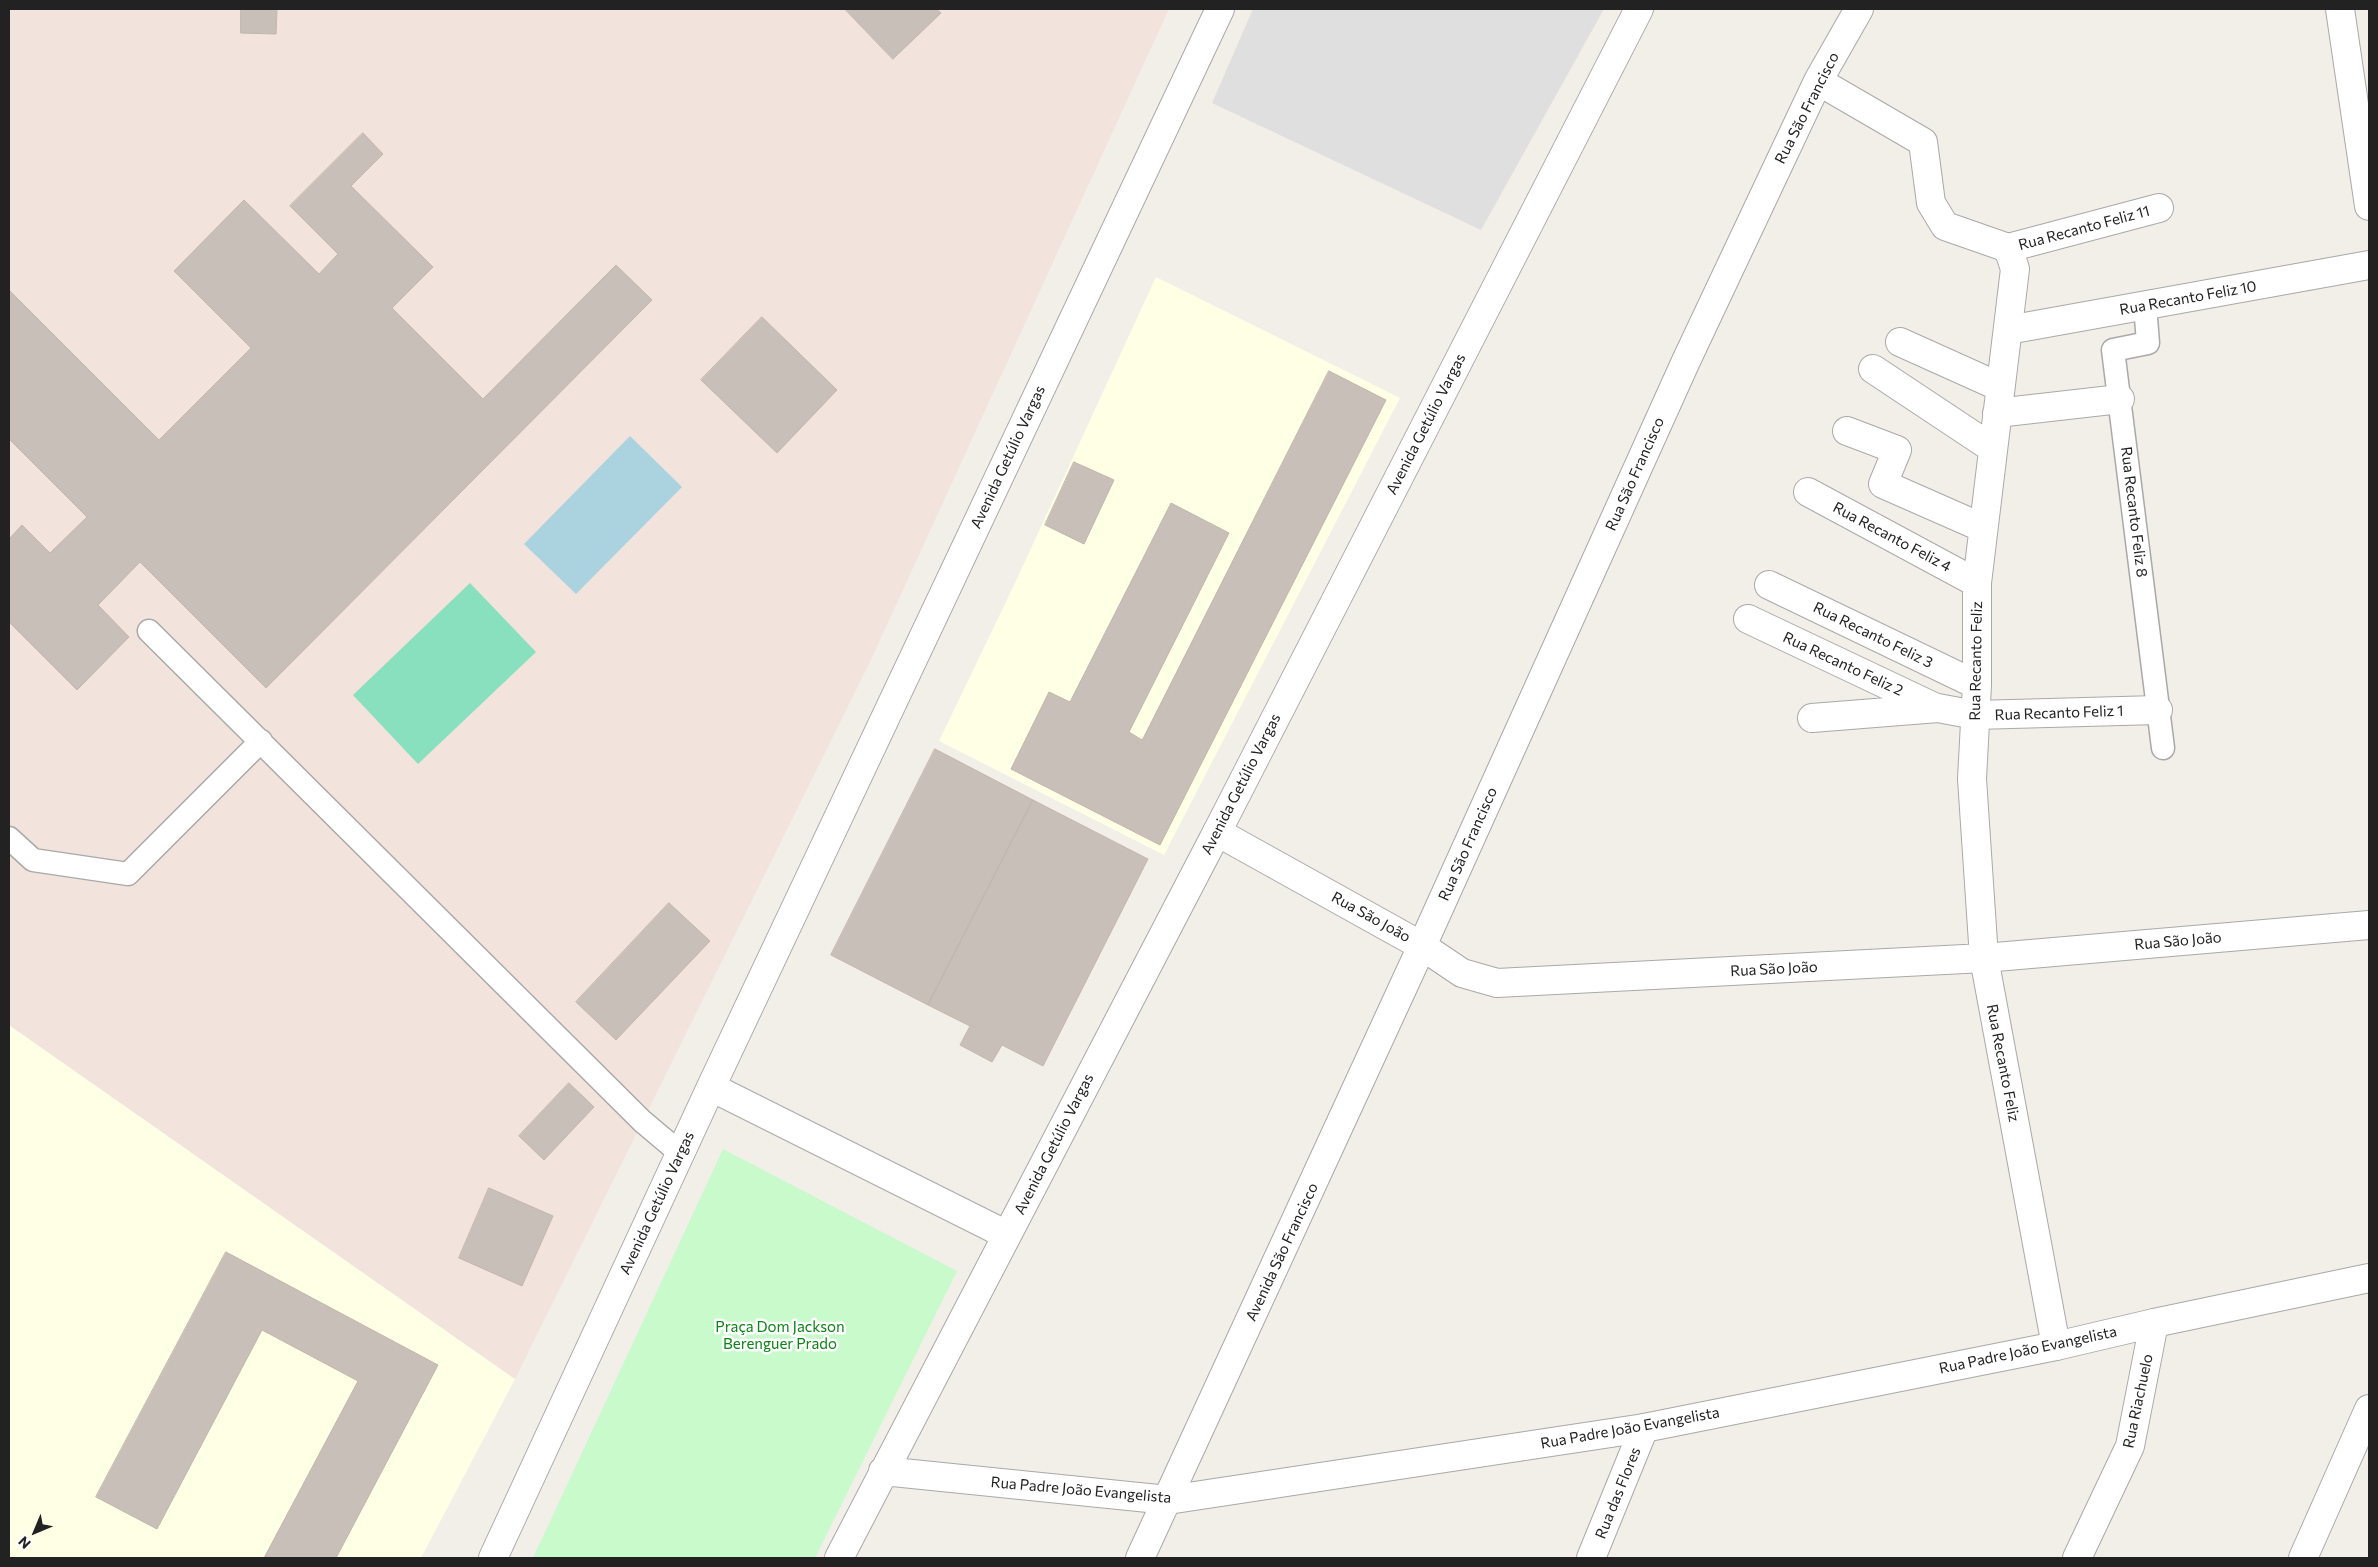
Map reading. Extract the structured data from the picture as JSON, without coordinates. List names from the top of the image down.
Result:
{
  "streets": {
    "street": [
      "Rua São Francisco",
      "Rua Recanto Feliz 11",
      "Rua Recanto Feliz 10",
      "Avenida Getúlio Vargas",
      "Rua Recanto Feliz 4",
      "Rua Recanto Feliz 3",
      "Rua Recanto Feliz",
      "Rua Recanto Feliz 2",
      "Rua Recanto Feliz 1",
      "Rua São João",
      "Avenida São Francisco",
      "Rua Padre João Evangelista",
      "Rua Riachuelo",
      "Rua das Flores"
    ],
    "lane": ["Rua Recanto Feliz 8"]
  },
  "crossings": [
    ["Rua São Francisco", "Rua São João"],
    ["Rua São Francisco", "Avenida São Francisco"],
    ["Rua Recanto Feliz 11", "Rua Recanto Feliz"],
    ["Rua Recanto Feliz 10", "Rua Recanto Feliz 8"],
    ["Rua Recanto Feliz 10", "Rua Recanto Feliz"],
    ["Avenida Getúlio Vargas", "Rua São João"],
    ["Avenida Getúlio Vargas", "Rua Padre João Evangelista"],
    ["Rua Recanto Feliz 8", "Rua Recanto Feliz 1"],
    ["Rua Recanto Feliz 4", "Rua Recanto Feliz"],
    ["Rua Recanto Feliz 3", "Rua Recanto Feliz"],
    ["Rua Recanto Feliz", "Rua Recanto Feliz 1"],
    ["Rua Recanto Feliz", "Rua São João"],
    ["Rua Recanto Feliz", "Rua Padre João Evangelista"],
    ["Rua Recanto Feliz 2", "Rua Recanto Feliz 1"],
    ["Rua São João", "Avenida São Francisco"],
    ["Avenida São Francisco", "Rua Padre João Evangelista"],
    ["Rua Padre João Evangelista", "Rua Riachuelo"],
    ["Rua Padre João Evangelista", "Rua das Flores"]
  ],
  "parks": ["Praça Dom Jackson Berenguer Prado"],
  "north": "bottom left"
}
